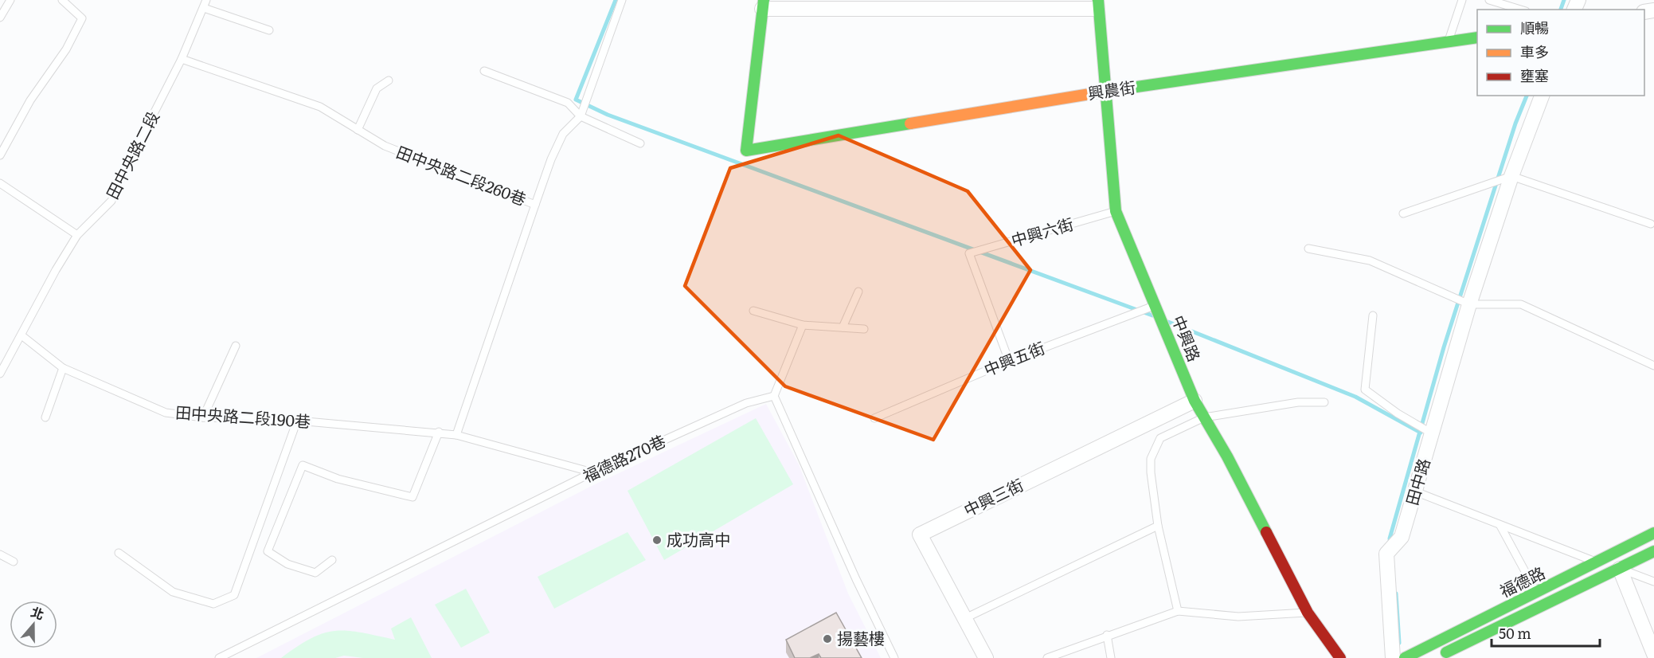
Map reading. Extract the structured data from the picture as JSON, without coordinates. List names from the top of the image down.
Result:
{
  "streets": {
    "street": [
      "興農街",
      "中興路",
      "田中路",
      "中興三街",
      "福德路"
    ],
    "lane": [
      "田中央路二段",
      "田中央路二段260巷",
      "中興六街",
      "中興五街",
      "田中央路二段190巷",
      "福德路270巷"
    ]
  },
  "crossings": [
    ["興農街", "中興路"],
    ["田中央路二段", "田中央路二段260巷"],
    ["田中央路二段", "田中央路二段190巷"],
    ["中興六街", "中興路"],
    ["中興六街", "中興五街"],
    ["中興路", "中興五街"],
    ["中興路", "中興三街"],
    ["田中央路二段190巷", "福德路270巷"]
  ],
  "places": ["成功高中", "揚藝樓"],
  "legend": ["順暢", "車多", "壅塞"],
  "scale_bar": "50 m",
  "north": "top"
}
